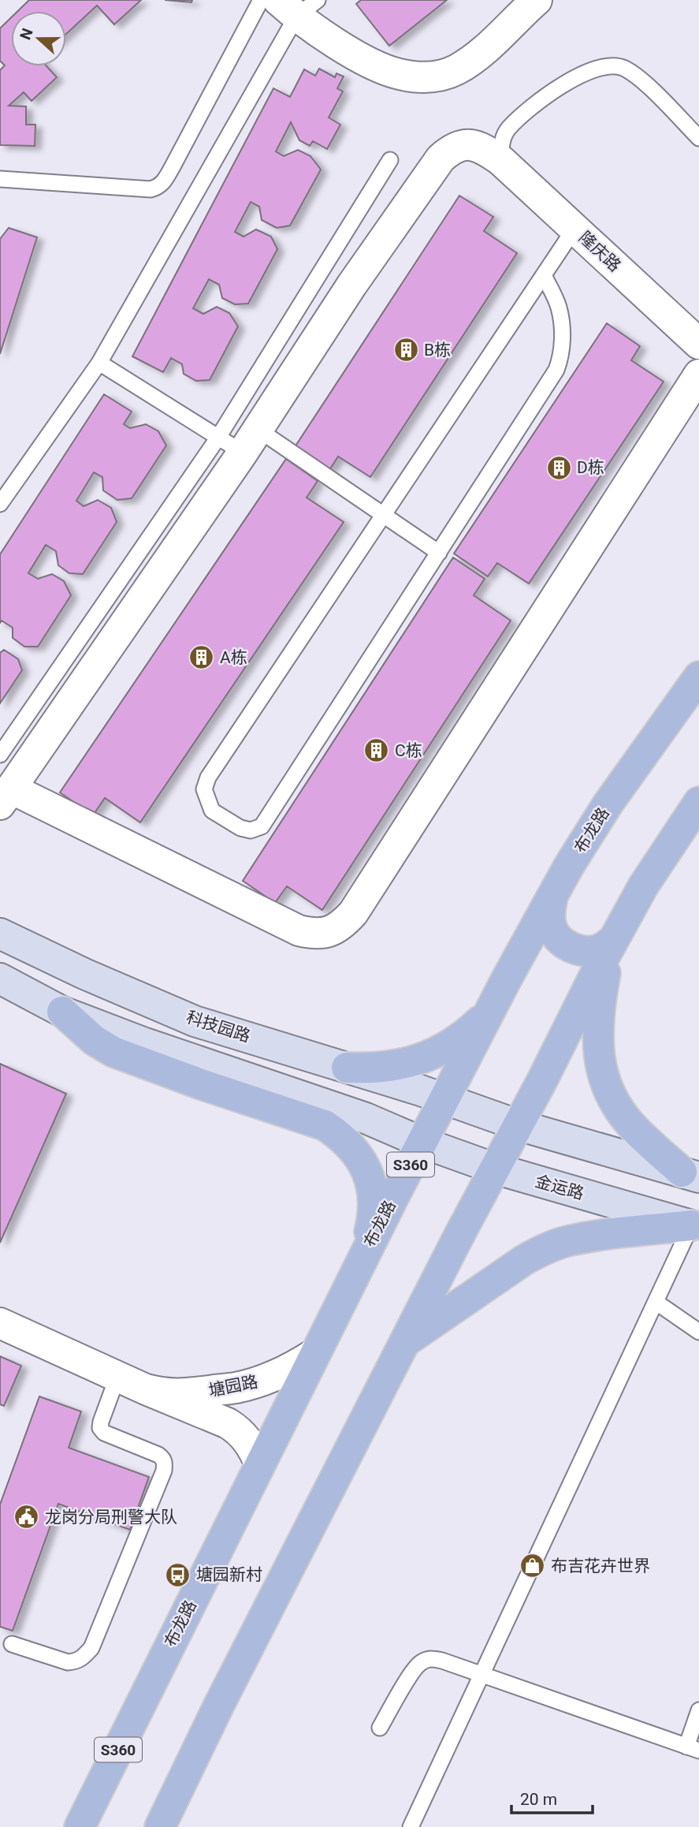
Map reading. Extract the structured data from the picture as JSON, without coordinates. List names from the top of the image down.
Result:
{
  "streets": {
    "main road": [
      "布龙路",
      "科技园路",
      "S360",
      "金运路"
    ],
    "street": ["隆庆路", "塘园路"]
  },
  "crossings": [
    ["布龙路", "科技园路"],
    ["布龙路", "金运路"],
    ["布龙路", "塘园路"]
  ],
  "places": {
    "building": [
      "B栋",
      "D栋",
      "A栋",
      "C栋"
    ],
    "public building": ["龙岗分局刑警大队"],
    "shop": ["布吉花卉世界"],
    "bus stop": ["塘园新村"]
  },
  "scale_bar": "20 m",
  "north": "left"
}
